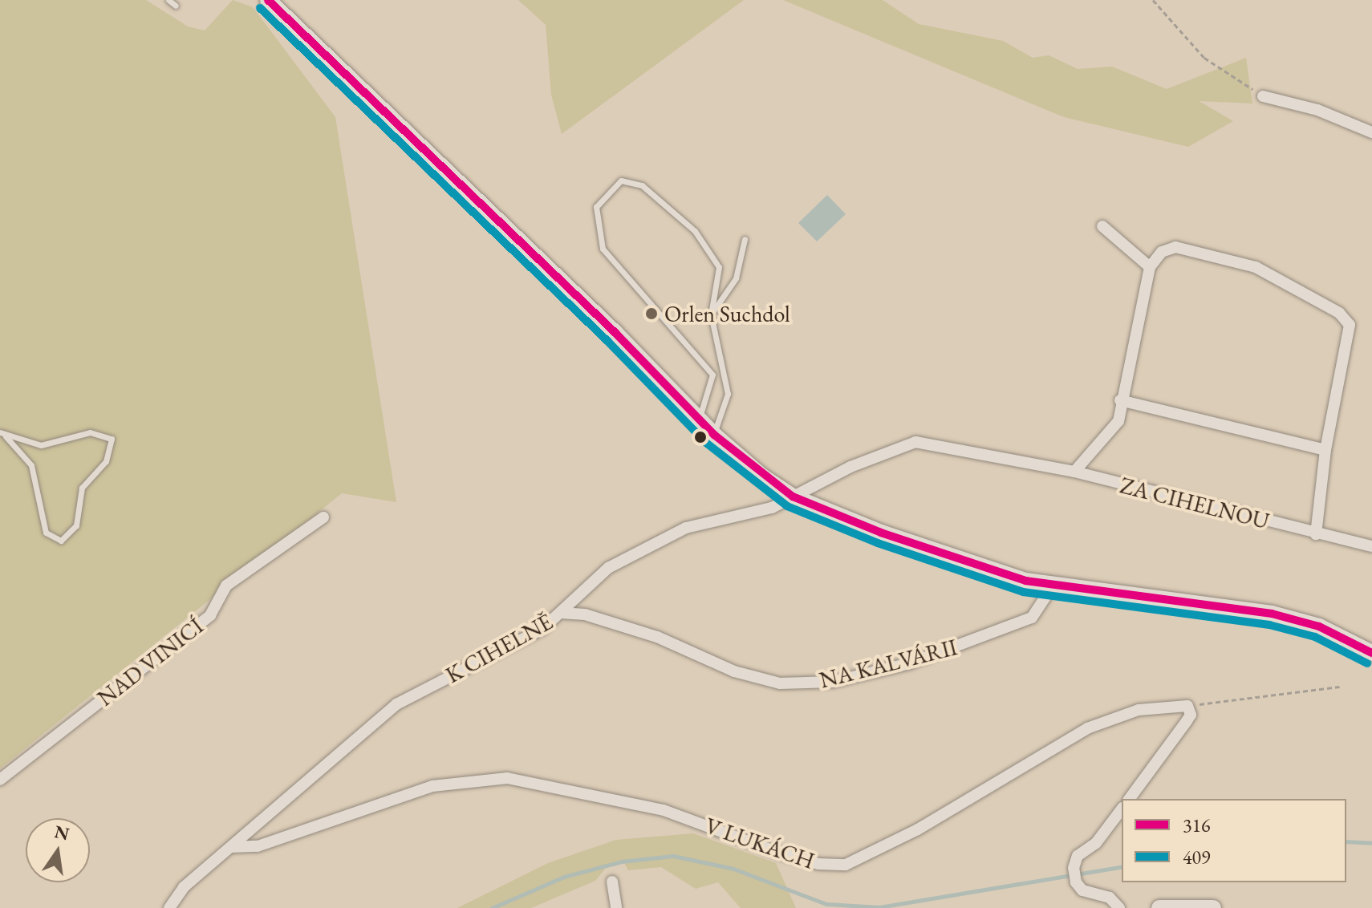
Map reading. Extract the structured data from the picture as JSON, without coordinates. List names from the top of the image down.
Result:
{
  "streets": {
    "street": [
      "ZA CIHELNOU",
      "K CIHELNĚ",
      "NAD VINICÍ",
      "NA KALVÁRII",
      "V LUKÁCH"
    ]
  },
  "crossings": [
    ["ZA CIHELNOU", "K CIHELNĚ"],
    ["K CIHELNĚ", "NA KALVÁRII"],
    ["K CIHELNĚ", "V LUKÁCH"]
  ],
  "places": ["Orlen Suchdol"],
  "lines": ["transit line 316", "transit line 409"],
  "legend": ["316", "409"],
  "north": "top"
}
